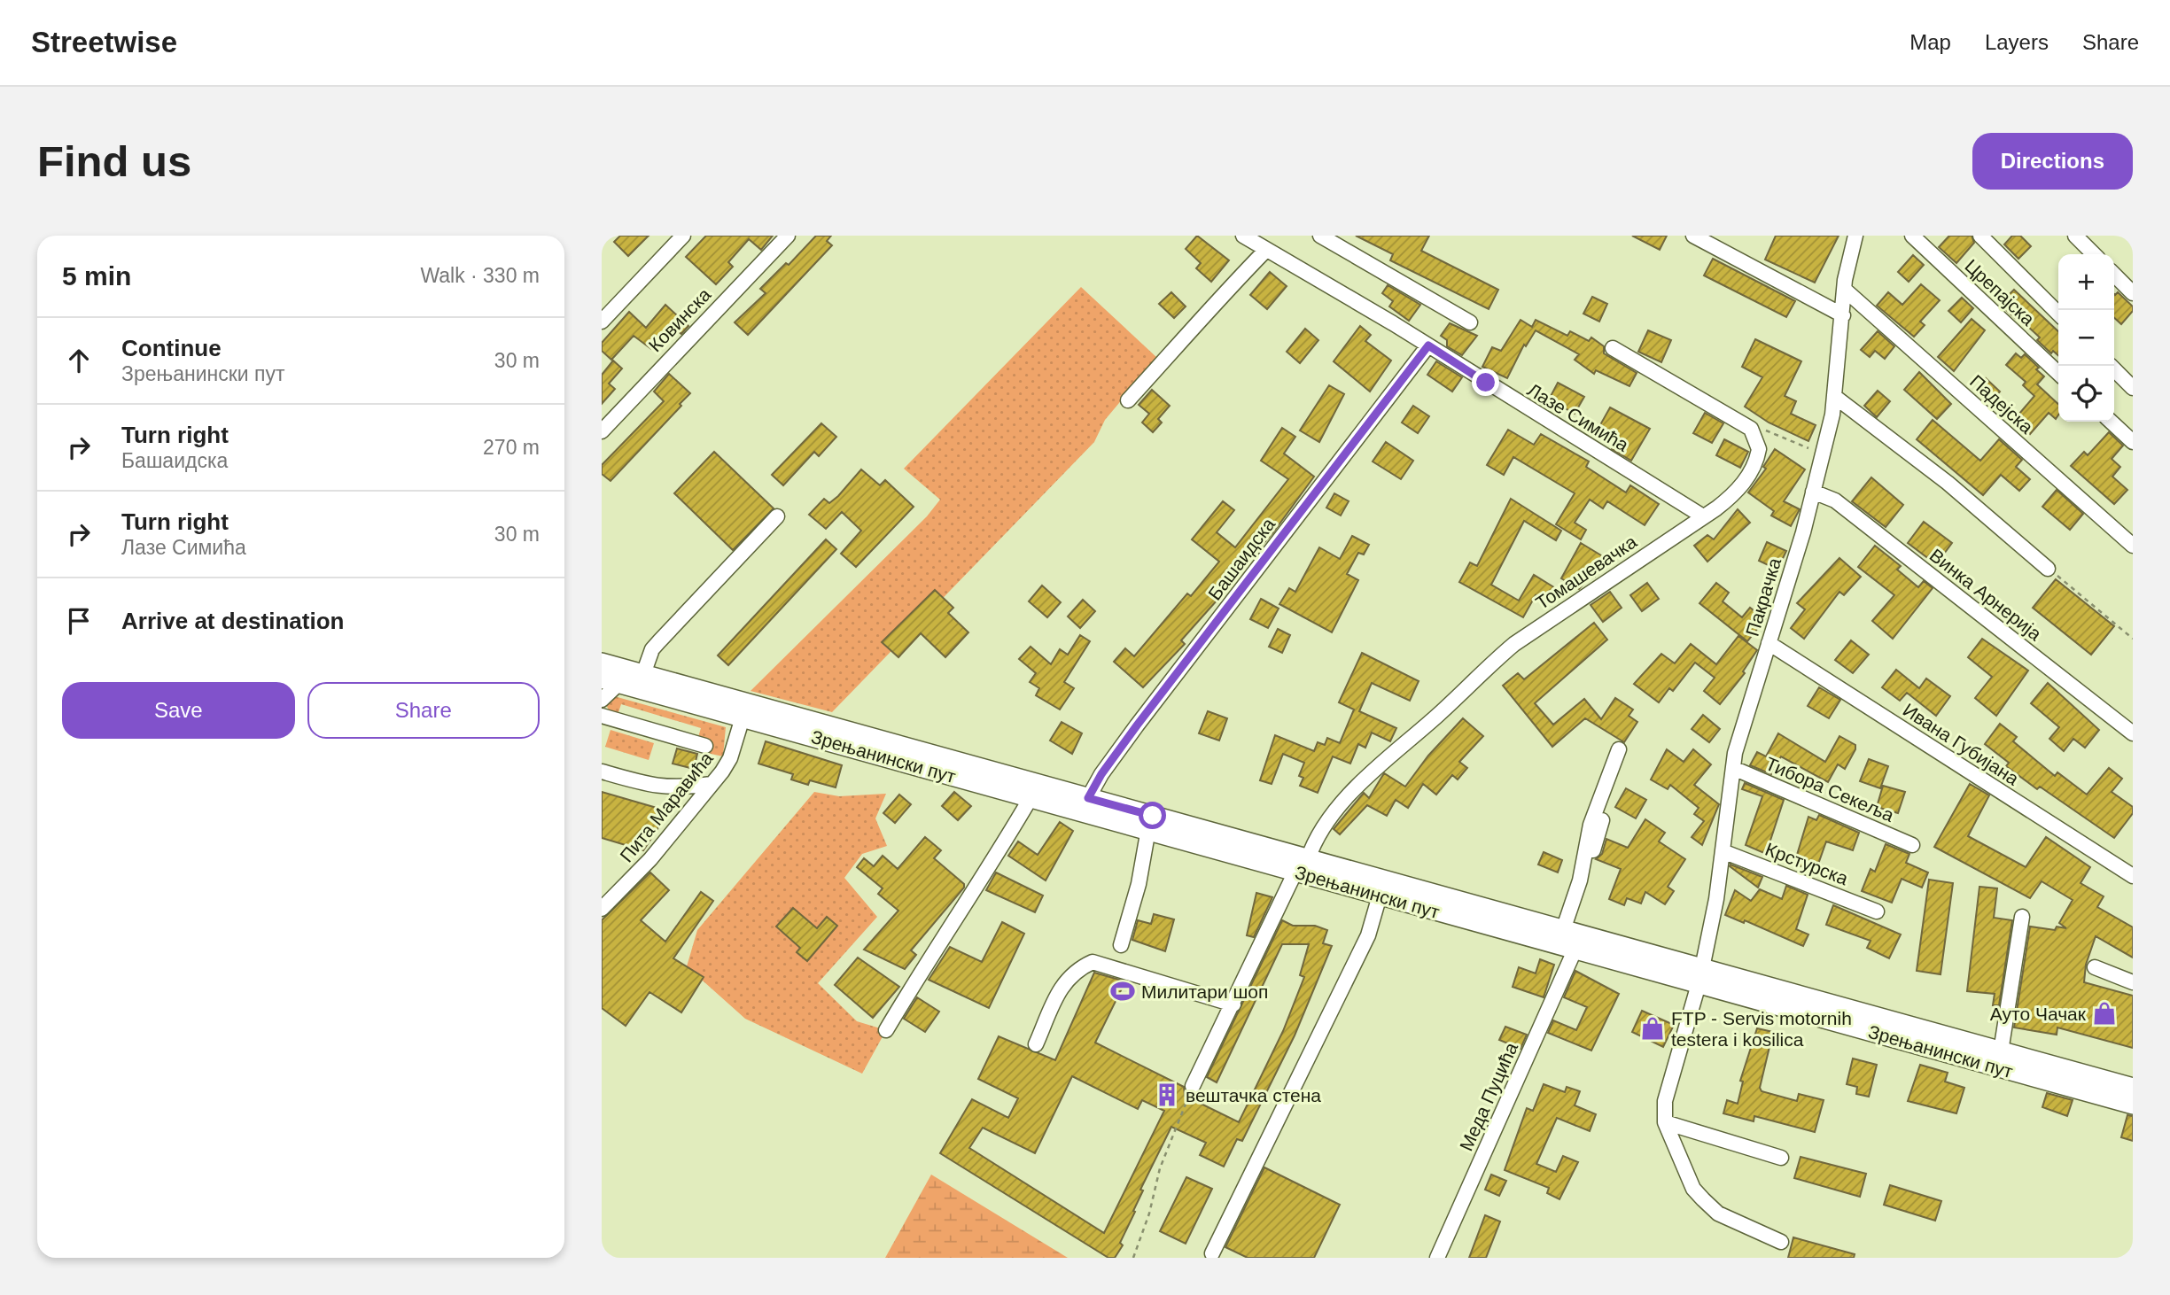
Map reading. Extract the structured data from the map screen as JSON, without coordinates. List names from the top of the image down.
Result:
{
  "streets": {
    "main road": ["Зрењанински пут"],
    "street": [
      "Црепајска",
      "Ковинска",
      "Падејска",
      "Лазе Симића",
      "Башаидска",
      "Томашевачка",
      "Винка Арнерија",
      "Пакрачка",
      "Ивана Губијана",
      "Тибора Секеља",
      "Пита Маравића",
      "Крстурска",
      "Меда Пуцића"
    ]
  },
  "crossings": [
    ["Падејска", "Пакрачка"],
    ["Лазе Симића", "Башаидска"],
    ["Лазе Симића", "Томашевачка"],
    ["Башаидска", "Зрењанински пут"],
    ["Томашевачка", "Зрењанински пут"],
    ["Винка Арнерија", "Пакрачка"],
    ["Пакрачка", "Ивана Губијана"],
    ["Пакрачка", "Зрењанински пут"],
    ["Пакрачка", "Тибора Секеља"],
    ["Пакрачка", "Крстурска"],
    ["Зрењанински пут", "Пита Маравића"],
    ["Зрењанински пут", "Меда Пуцића"]
  ],
  "places": {
    "sports": ["Милитари шоп"],
    "shop": ["Ауто Чачак", "FTP - Servis motornih testera i kosilica"],
    "building": ["вештачка стена"]
  },
  "page": {
    "header": "Streetwise",
    "nav": ["Map", "Layers", "Share"],
    "buttons": [
      "Directions",
      ["Save", "Share"]
    ],
    "title": "Find us",
    "heading": ["5 min", "Walk · 330 m"],
    "map_buttons": ["+", "−"],
    "list": [
      ["Continue", "Зрењанински пут", "30 m"],
      ["Turn right", "Башаидска", "270 m"],
      ["Turn right", "Лазе Симића", "30 m"],
      "Arrive at destination"
    ]
  }
}
